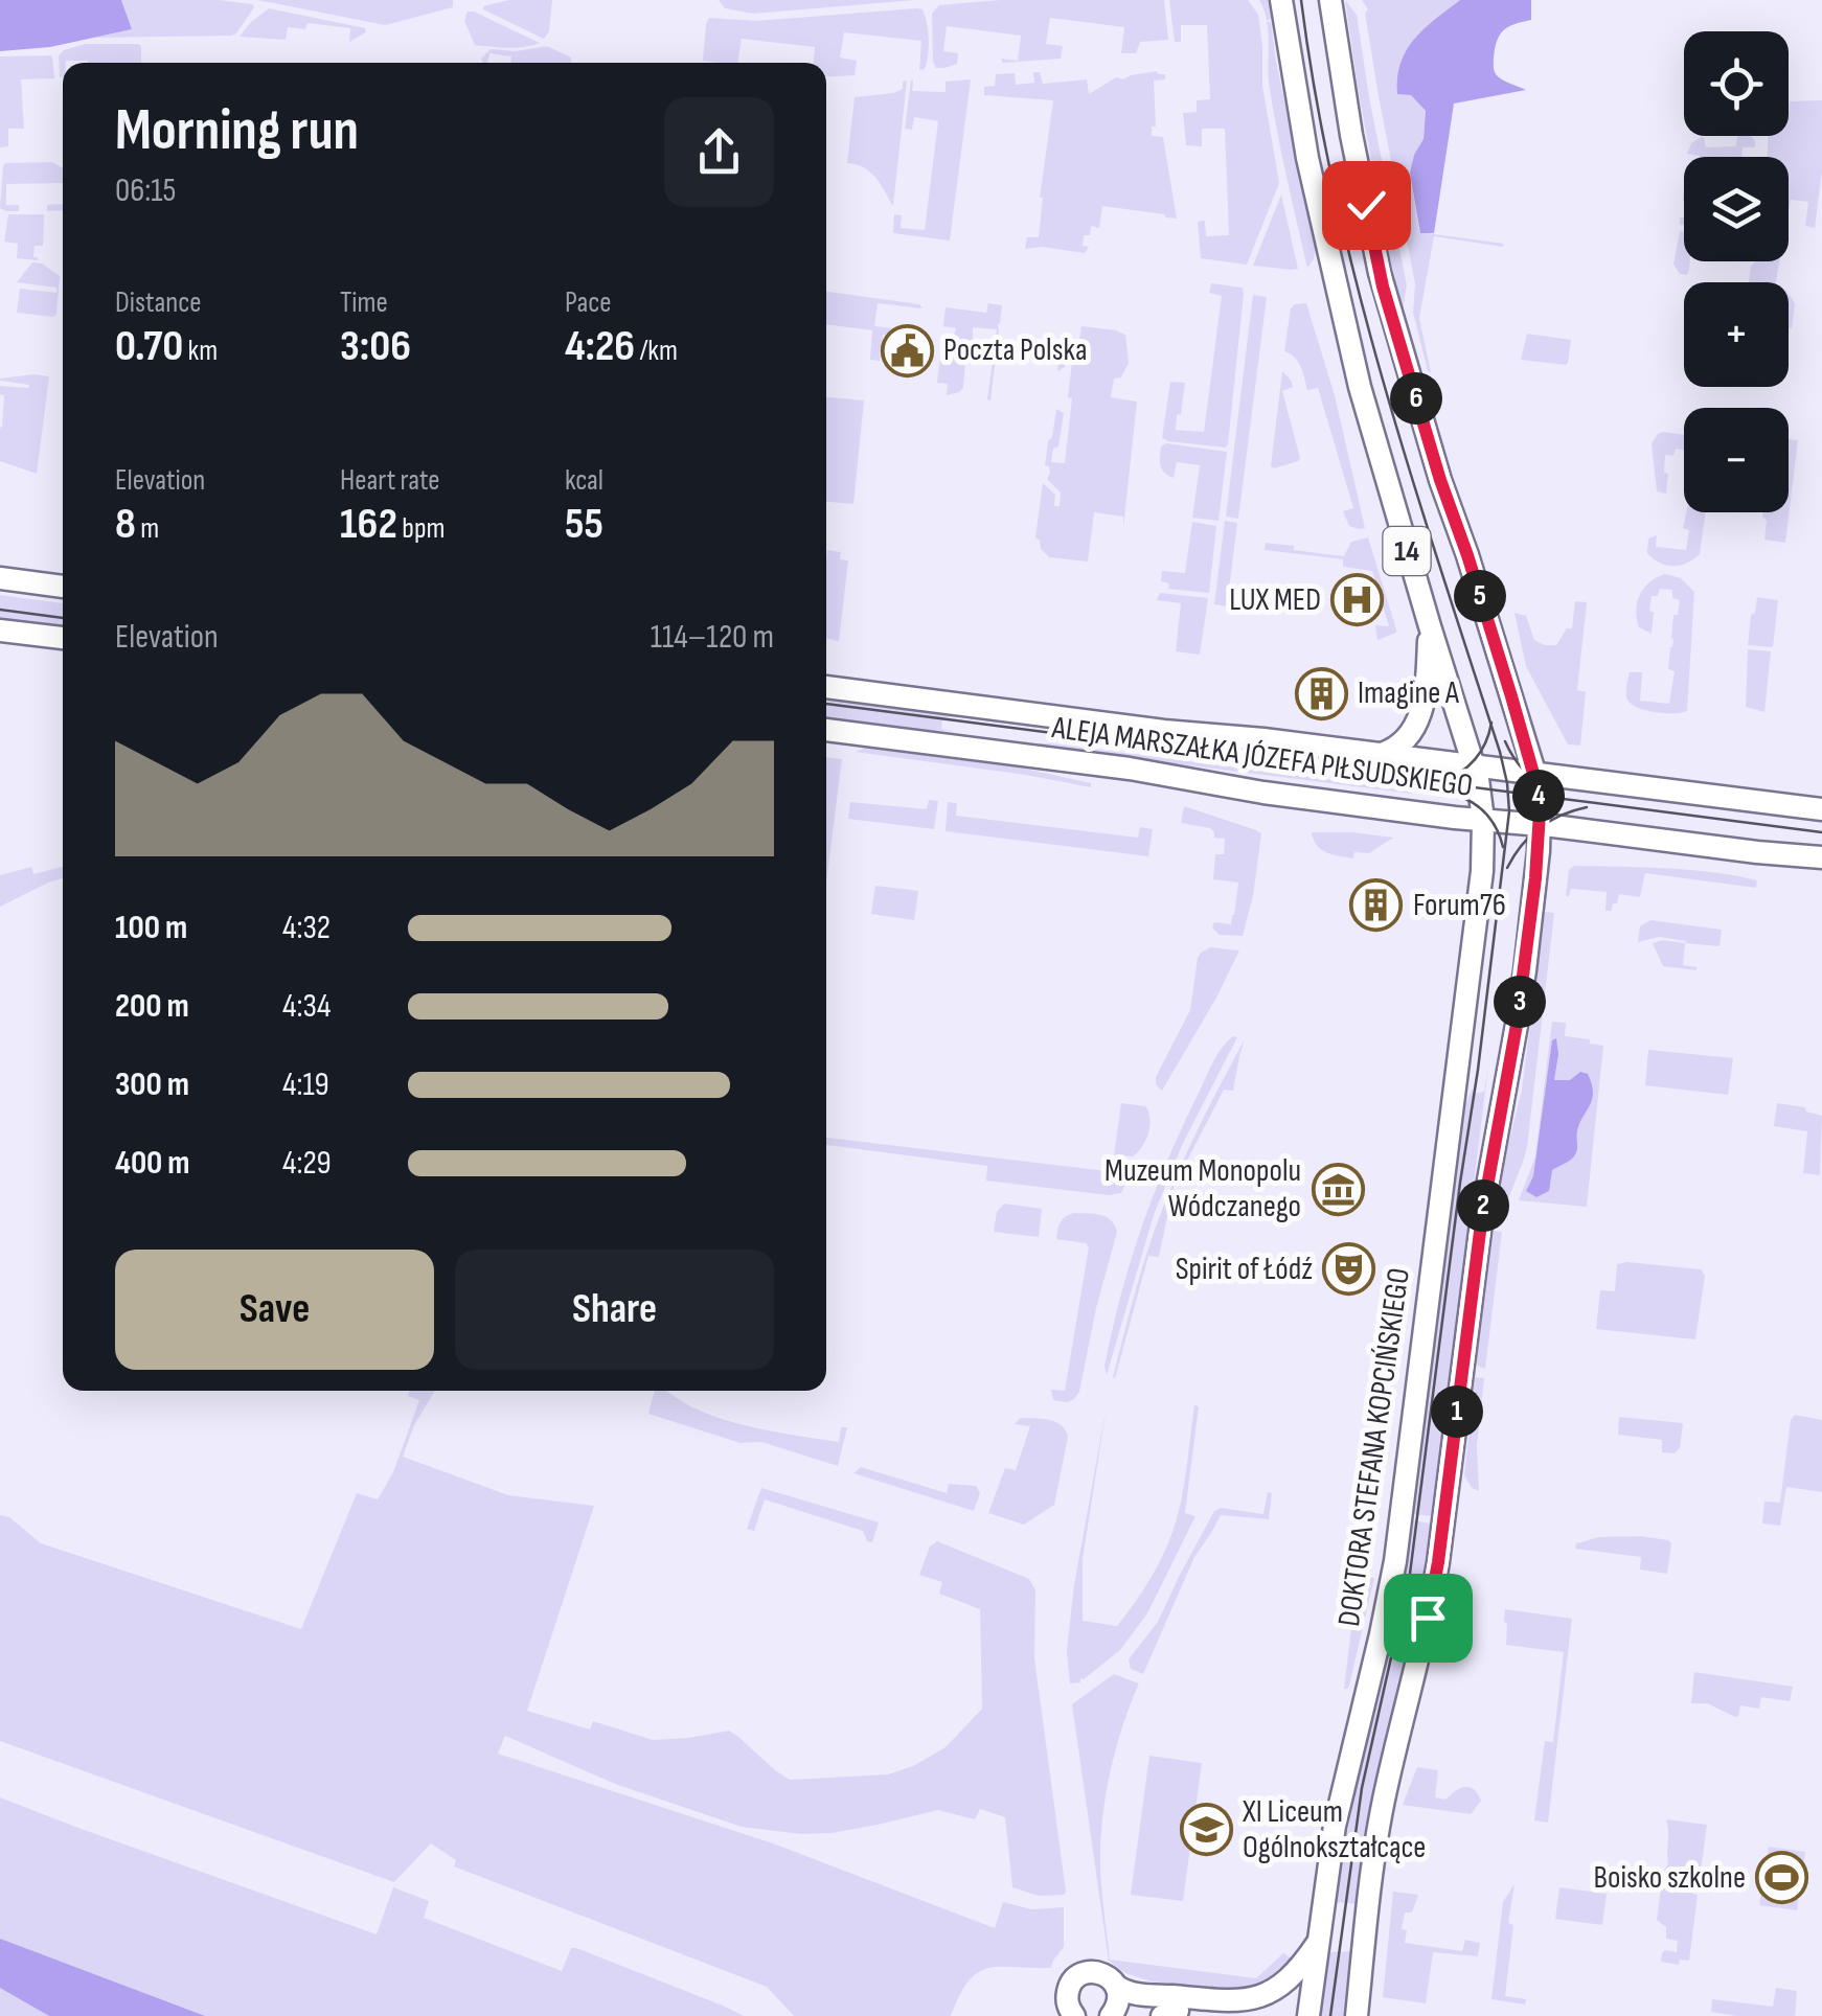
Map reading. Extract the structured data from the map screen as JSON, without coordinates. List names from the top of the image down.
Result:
{
  "streets": {
    "main road": ["14", "ALEJA MARSZAŁKA JÓZEFA PIŁSUDSKIEGO", "DOKTORA STEFANA KOPCIŃSKIEGO"]
  },
  "crossings": [
    ["14", "ALEJA MARSZAŁKA JÓZEFA PIŁSUDSKIEGO"],
    ["14", "DOKTORA STEFANA KOPCIŃSKIEGO"],
    ["ALEJA MARSZAŁKA JÓZEFA PIŁSUDSKIEGO", "DOKTORA STEFANA KOPCIŃSKIEGO"]
  ],
  "places": {
    "public building": ["Poczta Polska"],
    "hospital": ["LUX MED"],
    "building": ["Imagine A", "Forum76"],
    "museum": ["Muzeum Monopolu Wódczanego"],
    "theatre": ["Spirit of Łódź"],
    "school or university": ["XI Liceum Ogólnokształcące"],
    "sports": ["Boisko szkolne"]
  },
  "page": {
    "map_buttons": ["+", "−"],
    "heading": ["Morning run", "06:15"],
    "stats": [
      ["Distance", "0.70 km"],
      ["Time", "3:06"],
      ["Pace", "4:26 /km"],
      ["Elevation", "8 m"],
      ["Heart rate", "162 bpm"],
      ["kcal", "55"]
    ],
    "pins": [
      "6",
      "5",
      "4",
      "3",
      "2",
      "1"
    ],
    "chart": ["Elevation", "114–120 m"],
    "list": [
      {
        "name": "100 m",
        "note": "4:32"
      },
      {
        "name": "200 m",
        "note": "4:34"
      },
      {
        "name": "300 m",
        "note": "4:19"
      },
      {
        "name": "400 m",
        "note": "4:29"
      }
    ],
    "buttons": ["Save", "Share"]
  }
}
